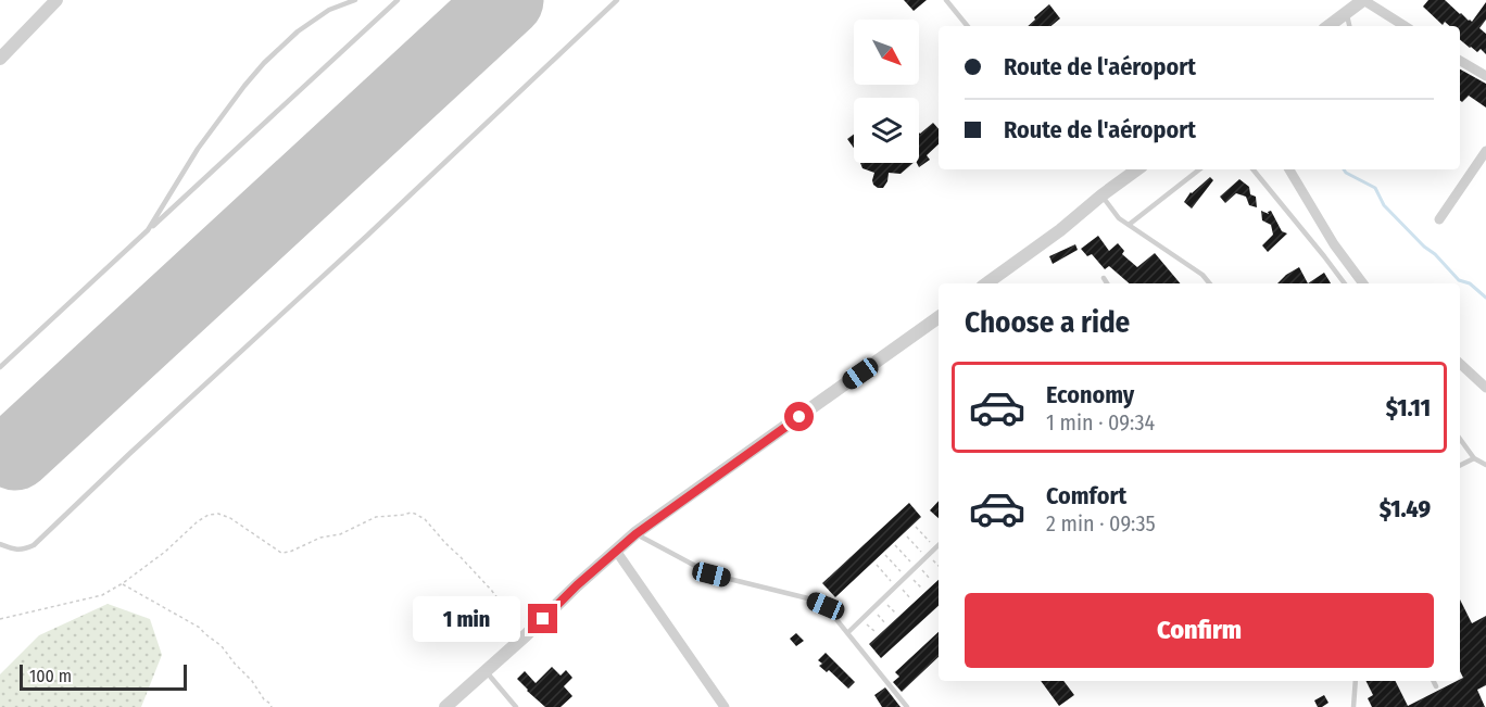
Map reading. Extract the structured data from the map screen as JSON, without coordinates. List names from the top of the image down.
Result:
{
  "scale_bar": "100 m",
  "north": "bottom right",
  "page": {
    "banner": ["Route de l'aéroport", "Route de l'aéroport"],
    "heading": "Choose a ride",
    "list": [
      {
        "name": "Economy",
        "note": "1 min · 09:34",
        "value": "$1.11"
      },
      {
        "name": "Comfort",
        "note": "2 min · 09:35",
        "value": "$1.49"
      }
    ],
    "buttons": "Confirm",
    "bubble": "1 min",
    "scale": "100 m"
  }
}
